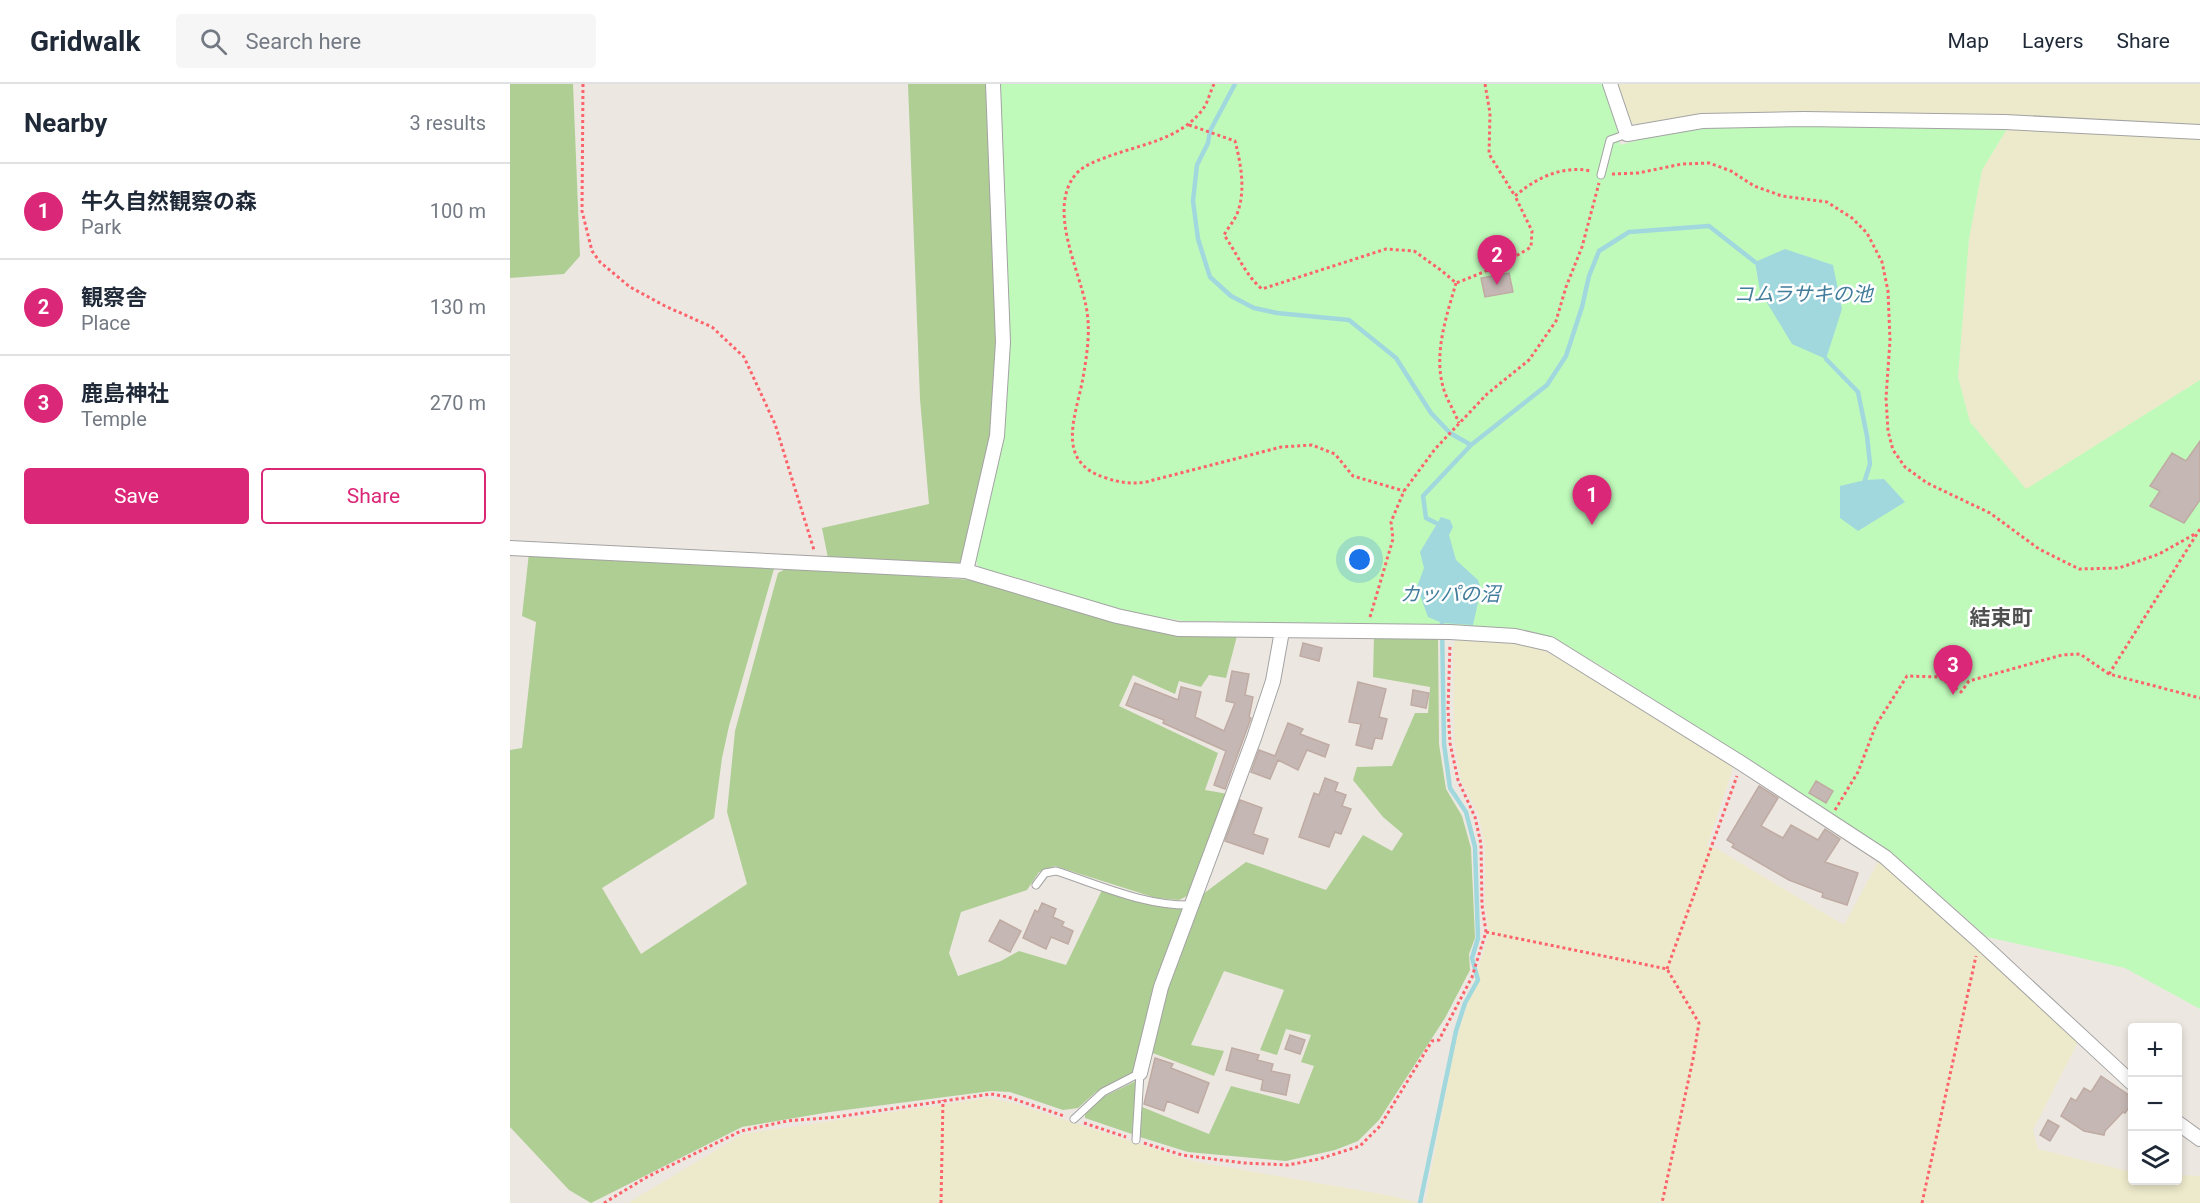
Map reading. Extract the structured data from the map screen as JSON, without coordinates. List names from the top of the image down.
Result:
{
  "districts": ["結束町"],
  "water": ["コムラサキの池", "カッパの沼"],
  "page": {
    "header": "Gridwalk",
    "search": "Search here",
    "nav": ["Map", "Layers", "Share"],
    "heading": ["Nearby", "3 results"],
    "list": [
      {
        "mark": "1",
        "name": "牛久自然観察の森",
        "note": "Park",
        "value": "100 m"
      },
      {
        "mark": "2",
        "name": "観察舎",
        "note": "Place",
        "value": "130 m"
      },
      {
        "mark": "3",
        "name": "鹿島神社",
        "note": "Temple",
        "value": "270 m"
      }
    ],
    "pins": ["2", "1", "3"],
    "buttons": ["Save", "Share"],
    "map_buttons": ["+", "−"]
  }
}
